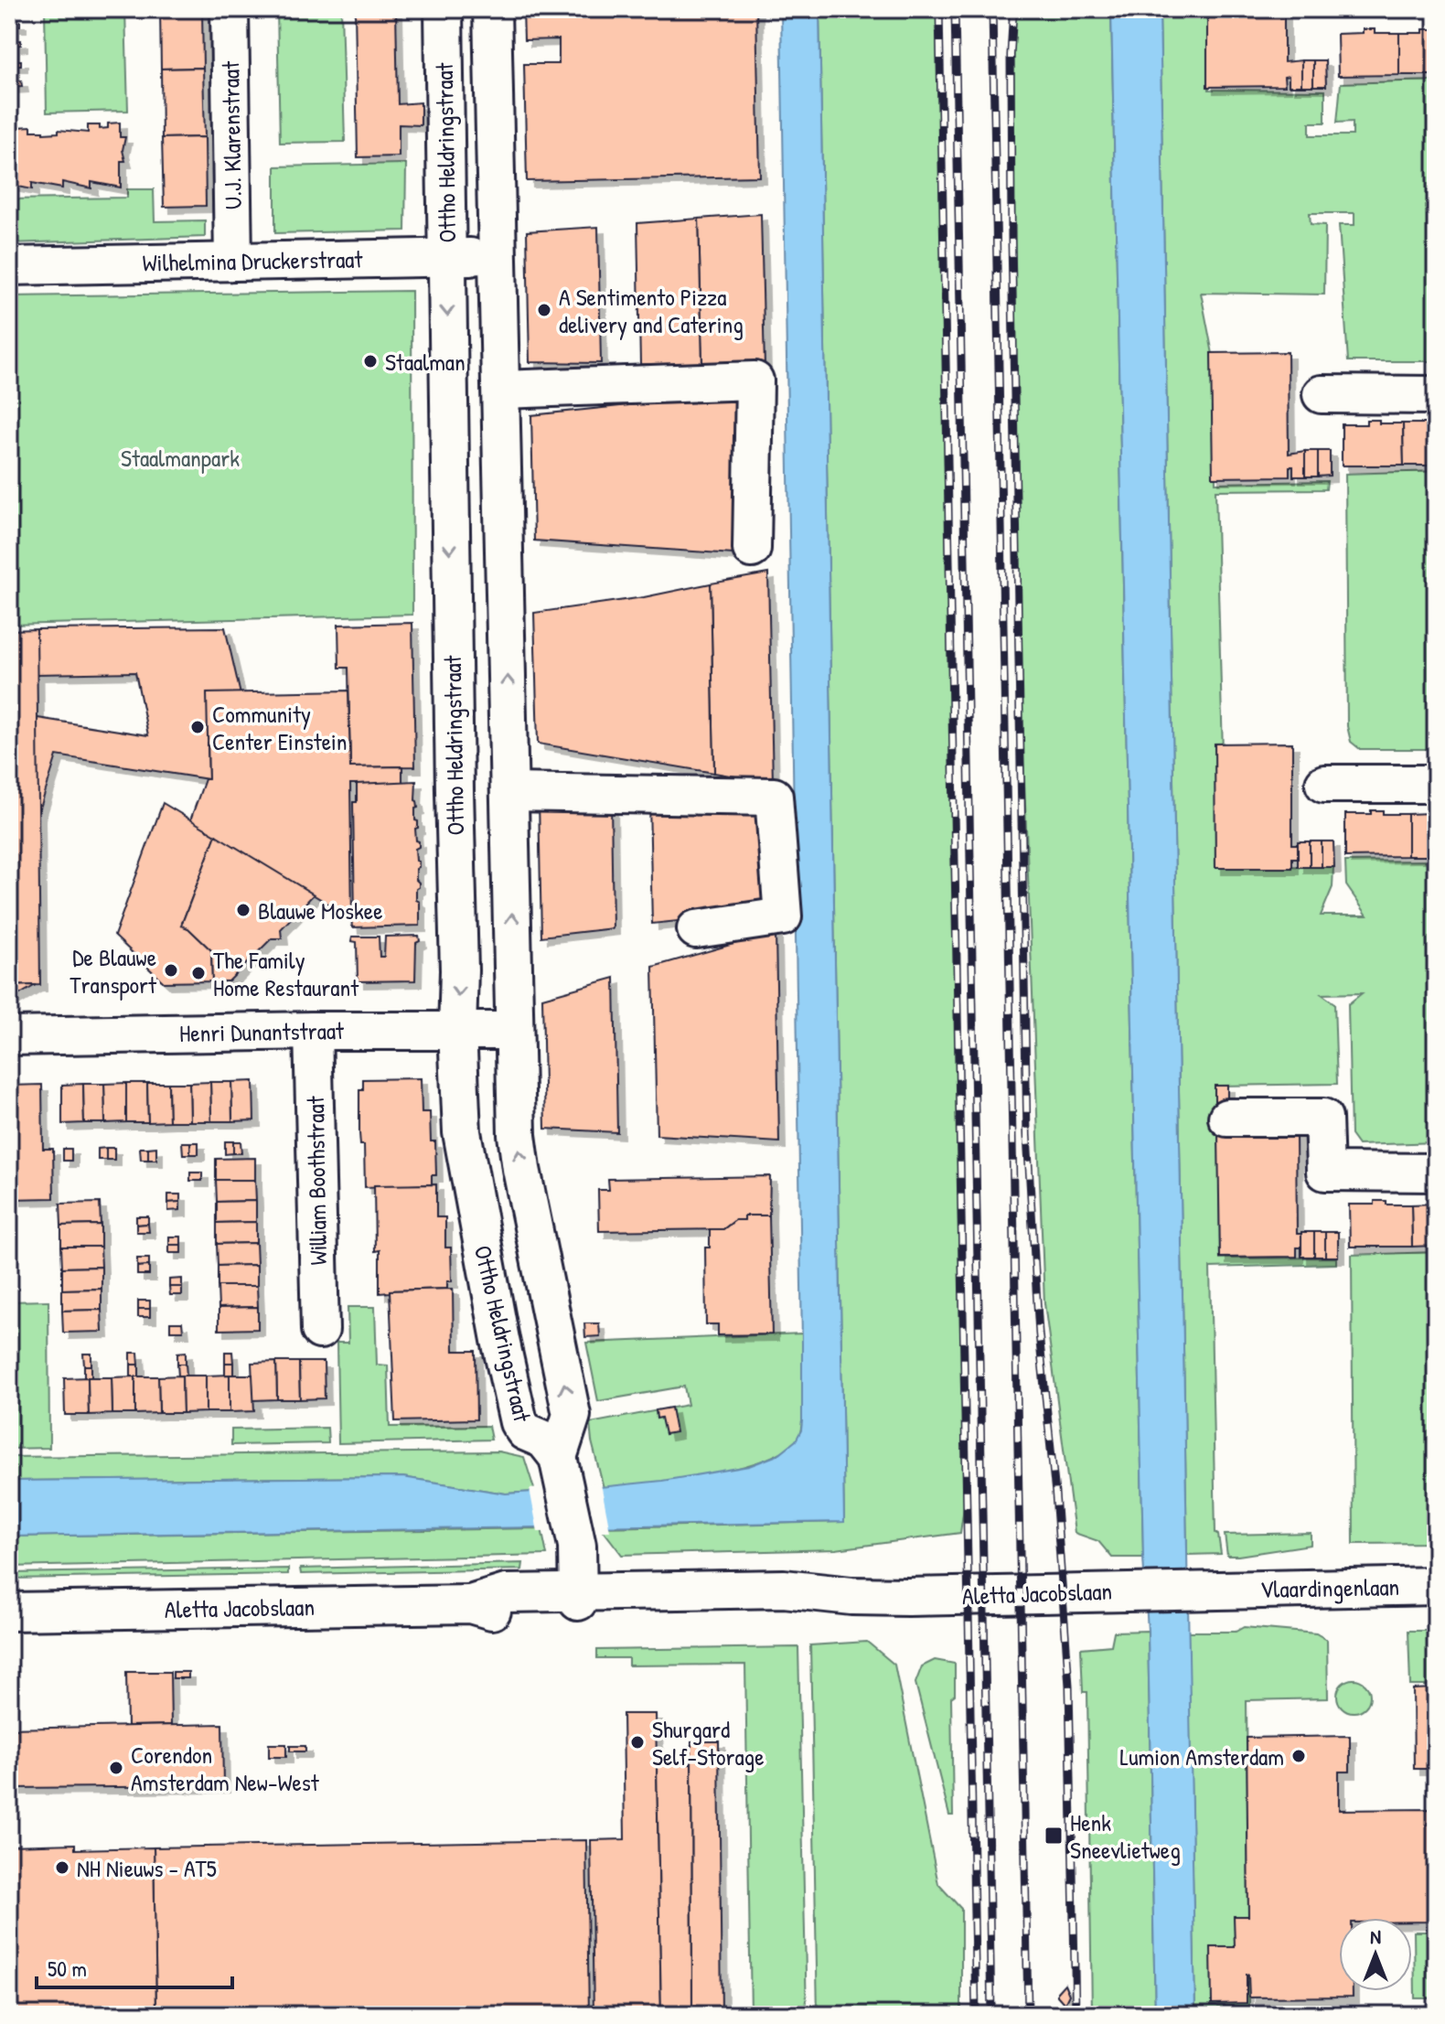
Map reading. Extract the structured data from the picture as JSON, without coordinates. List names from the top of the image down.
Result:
{
  "streets": {
    "street": [
      "U.J. Klarenstraat",
      "Ottho Heldringstraat",
      "Wilhelmina Druckerstraat",
      "Henri Dunantstraat",
      "William Boothstraat",
      "Vlaardingenlaan",
      "Aletta Jacobslaan"
    ]
  },
  "crossings": [
    ["U.J. Klarenstraat", "Wilhelmina Druckerstraat"],
    ["Ottho Heldringstraat", "Wilhelmina Druckerstraat"],
    ["Ottho Heldringstraat", "Henri Dunantstraat"],
    ["Henri Dunantstraat", "William Boothstraat"],
    ["Vlaardingenlaan", "Aletta Jacobslaan"]
  ],
  "parks": ["Staalmanpark"],
  "places": {
    "other": [
      "A Sentimento Pizza delivery and Catering",
      "Staalman",
      "Community Center Einstein",
      "Blauwe Moskee",
      "De Blauwe Transport",
      "The Family Home Restaurant",
      "Shurgard Self-Storage",
      "Lumion Amsterdam",
      "Corendon Amsterdam New-West",
      "NH Nieuws - AT5"
    ],
    "transit": ["Henk Sneevlietweg"]
  },
  "scale_bar": "50 m",
  "north": "top"
}
